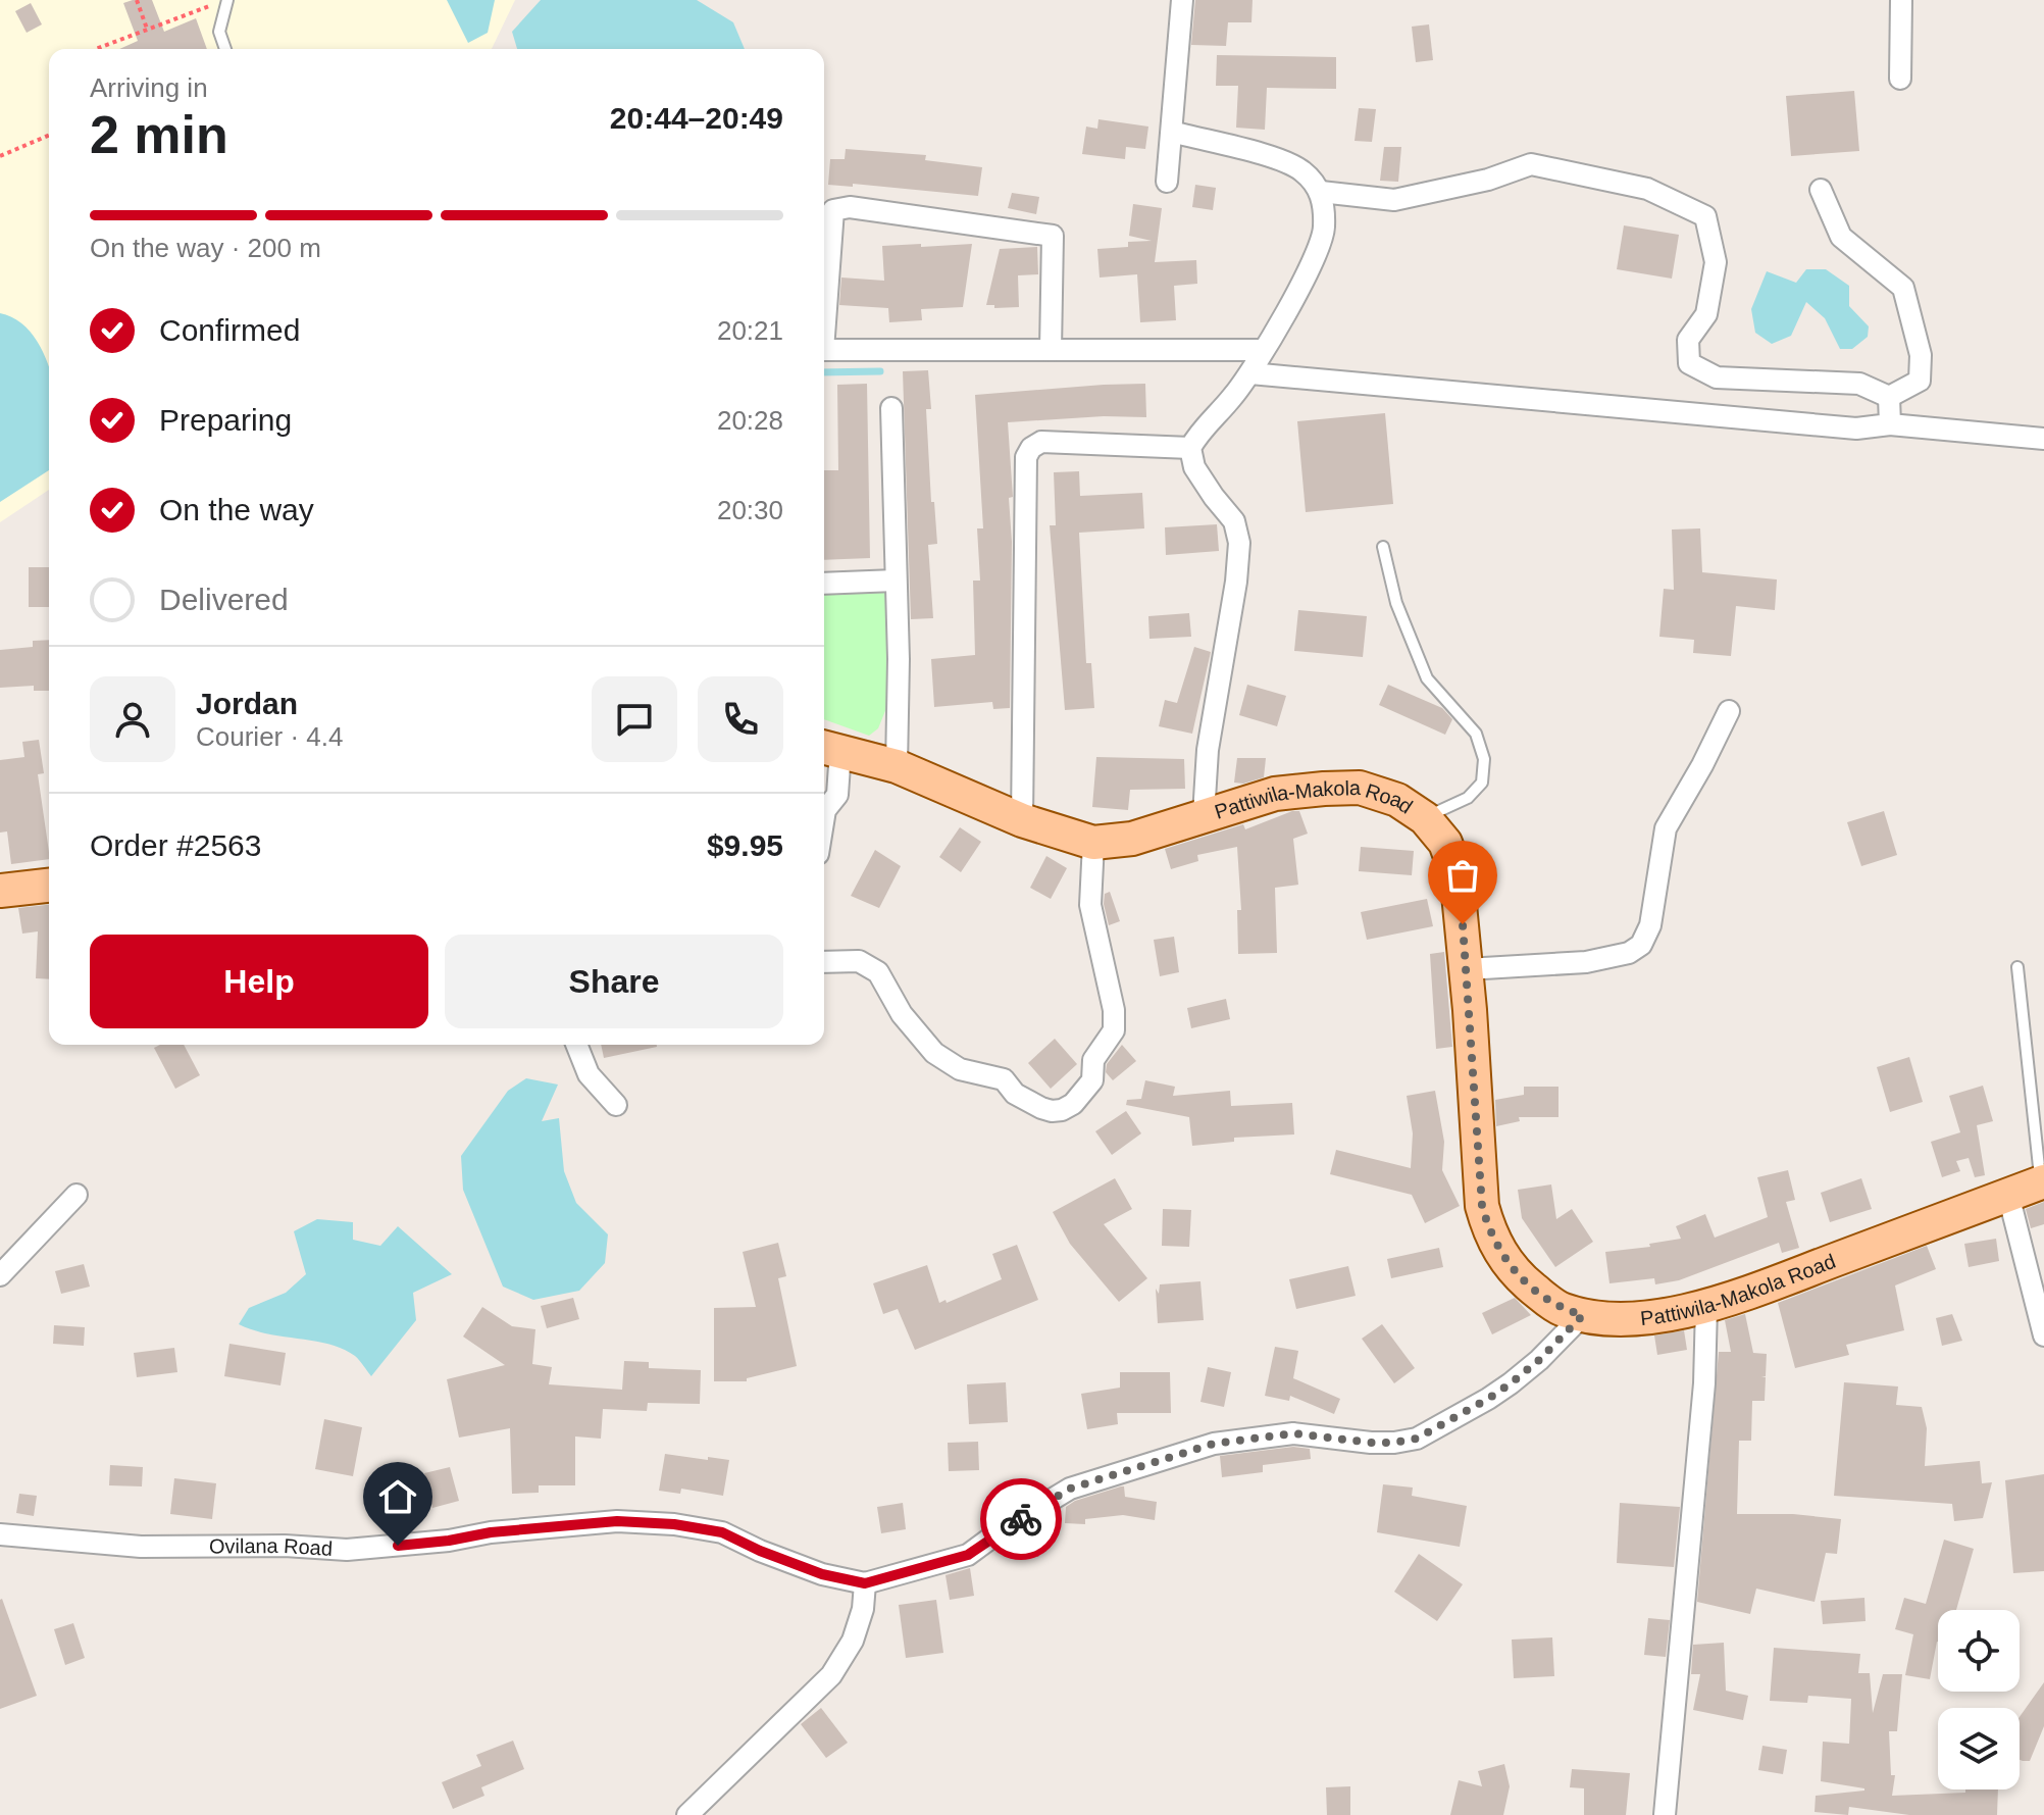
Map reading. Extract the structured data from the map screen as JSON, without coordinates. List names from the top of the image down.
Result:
{
  "streets": {
    "main road": ["Pattiwila-Makola Road"],
    "street": ["Ovilana Road"]
  },
  "crossings": [
    ["Pattiwila-Makola Road", "Ovilana Road"]
  ],
  "page": {
    "heading": ["2 min", "Arriving in", "20:44–20:49"],
    "panel": [
      "Jordan",
      "Courier · 4.4",
      "Order #2563",
      "$9.95"
    ],
    "bar": "On the way · 200 m",
    "list": [
      ["Confirmed", "20:21"],
      ["Preparing", "20:28"],
      ["On the way", "20:30"],
      "Delivered"
    ],
    "buttons": ["Help", "Share"]
  }
}
